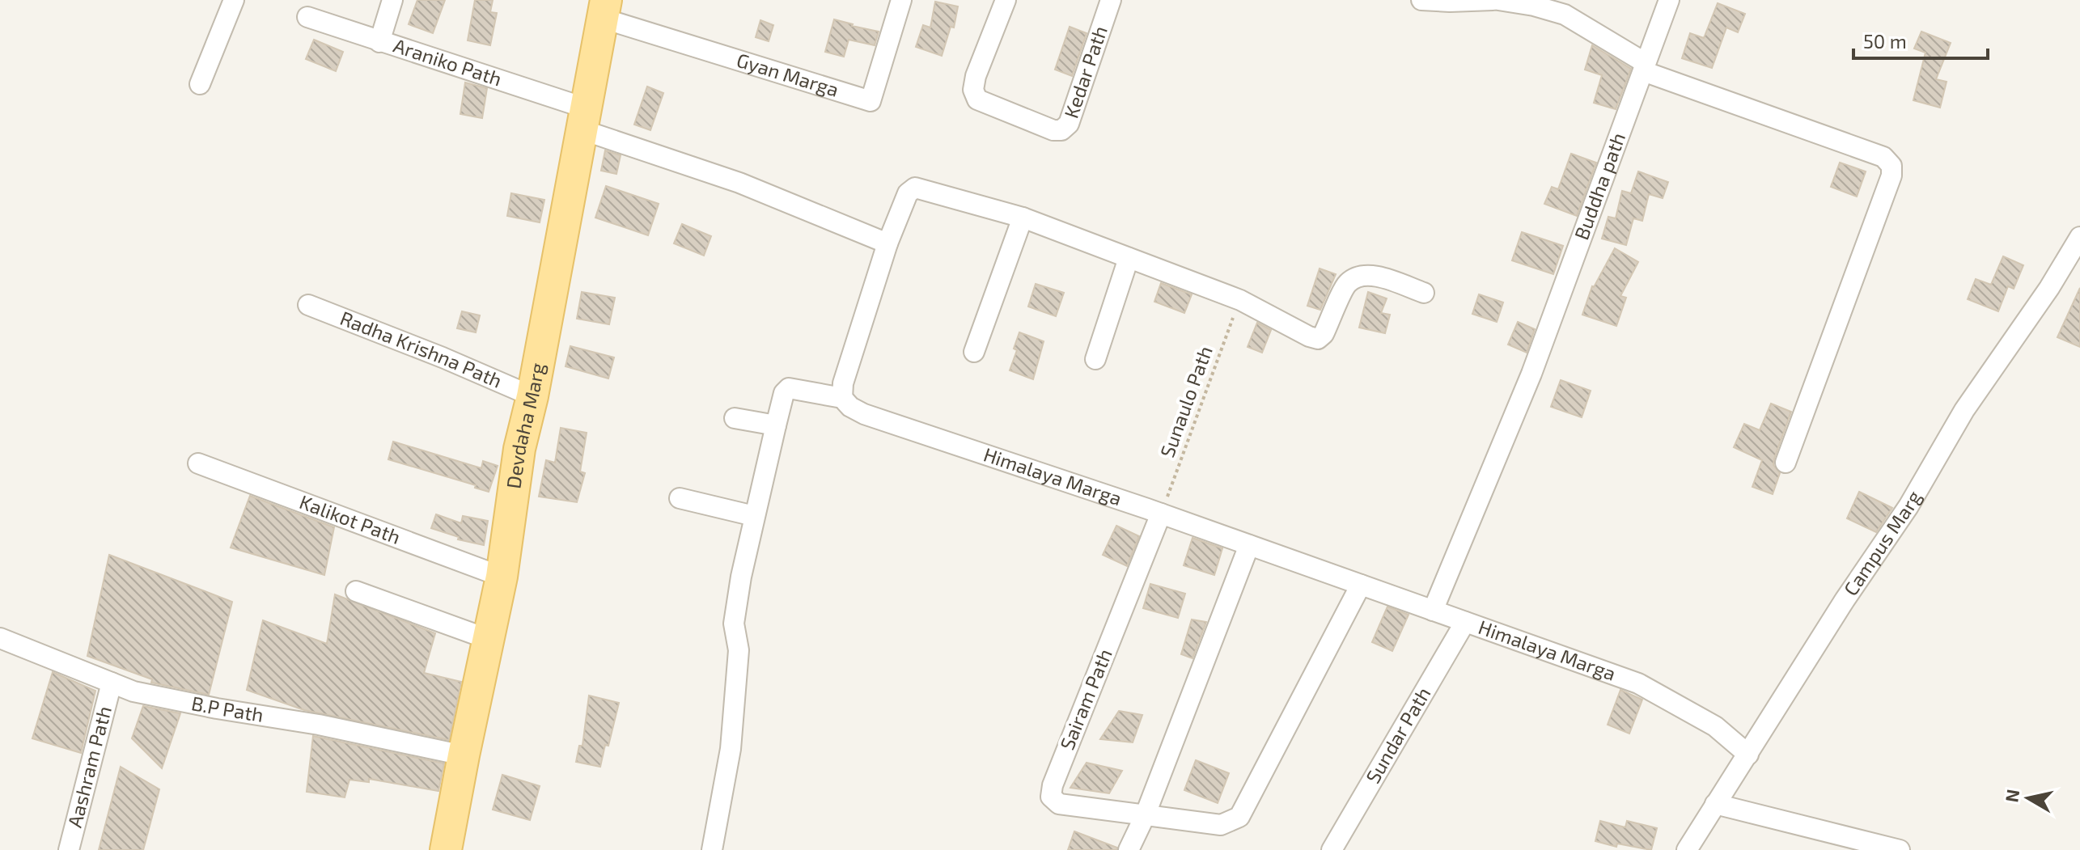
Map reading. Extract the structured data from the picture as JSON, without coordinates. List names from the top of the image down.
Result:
{
  "streets": {
    "main road": ["Devdaha Marg"],
    "street": [
      "Araniko Path",
      "Kedar Path",
      "Gyan Marga",
      "Buddha path",
      "Radha Krishna Path",
      "Himalaya Marga",
      "Kalikot Path",
      "Campus Marg",
      "Sairam Path",
      "B.P Path",
      "Sundar Path",
      "Aashram Path"
    ],
    "path": ["Sunaulo Path"]
  },
  "crossings": [
    ["Araniko Path", "Devdaha Marg"],
    ["Gyan Marga", "Devdaha Marg"],
    ["Buddha path", "Himalaya Marga"],
    ["Radha Krishna Path", "Devdaha Marg"],
    ["Sunaulo Path", "Himalaya Marga"],
    ["Sunaulo Path", "Sairam Path"],
    ["Devdaha Marg", "Kalikot Path"],
    ["Devdaha Marg", "B.P Path"],
    ["Himalaya Marga", "Campus Marg"],
    ["Himalaya Marga", "Sairam Path"],
    ["Himalaya Marga", "Sundar Path"],
    ["B.P Path", "Aashram Path"]
  ],
  "scale_bar": "50 m",
  "north": "left"
}
